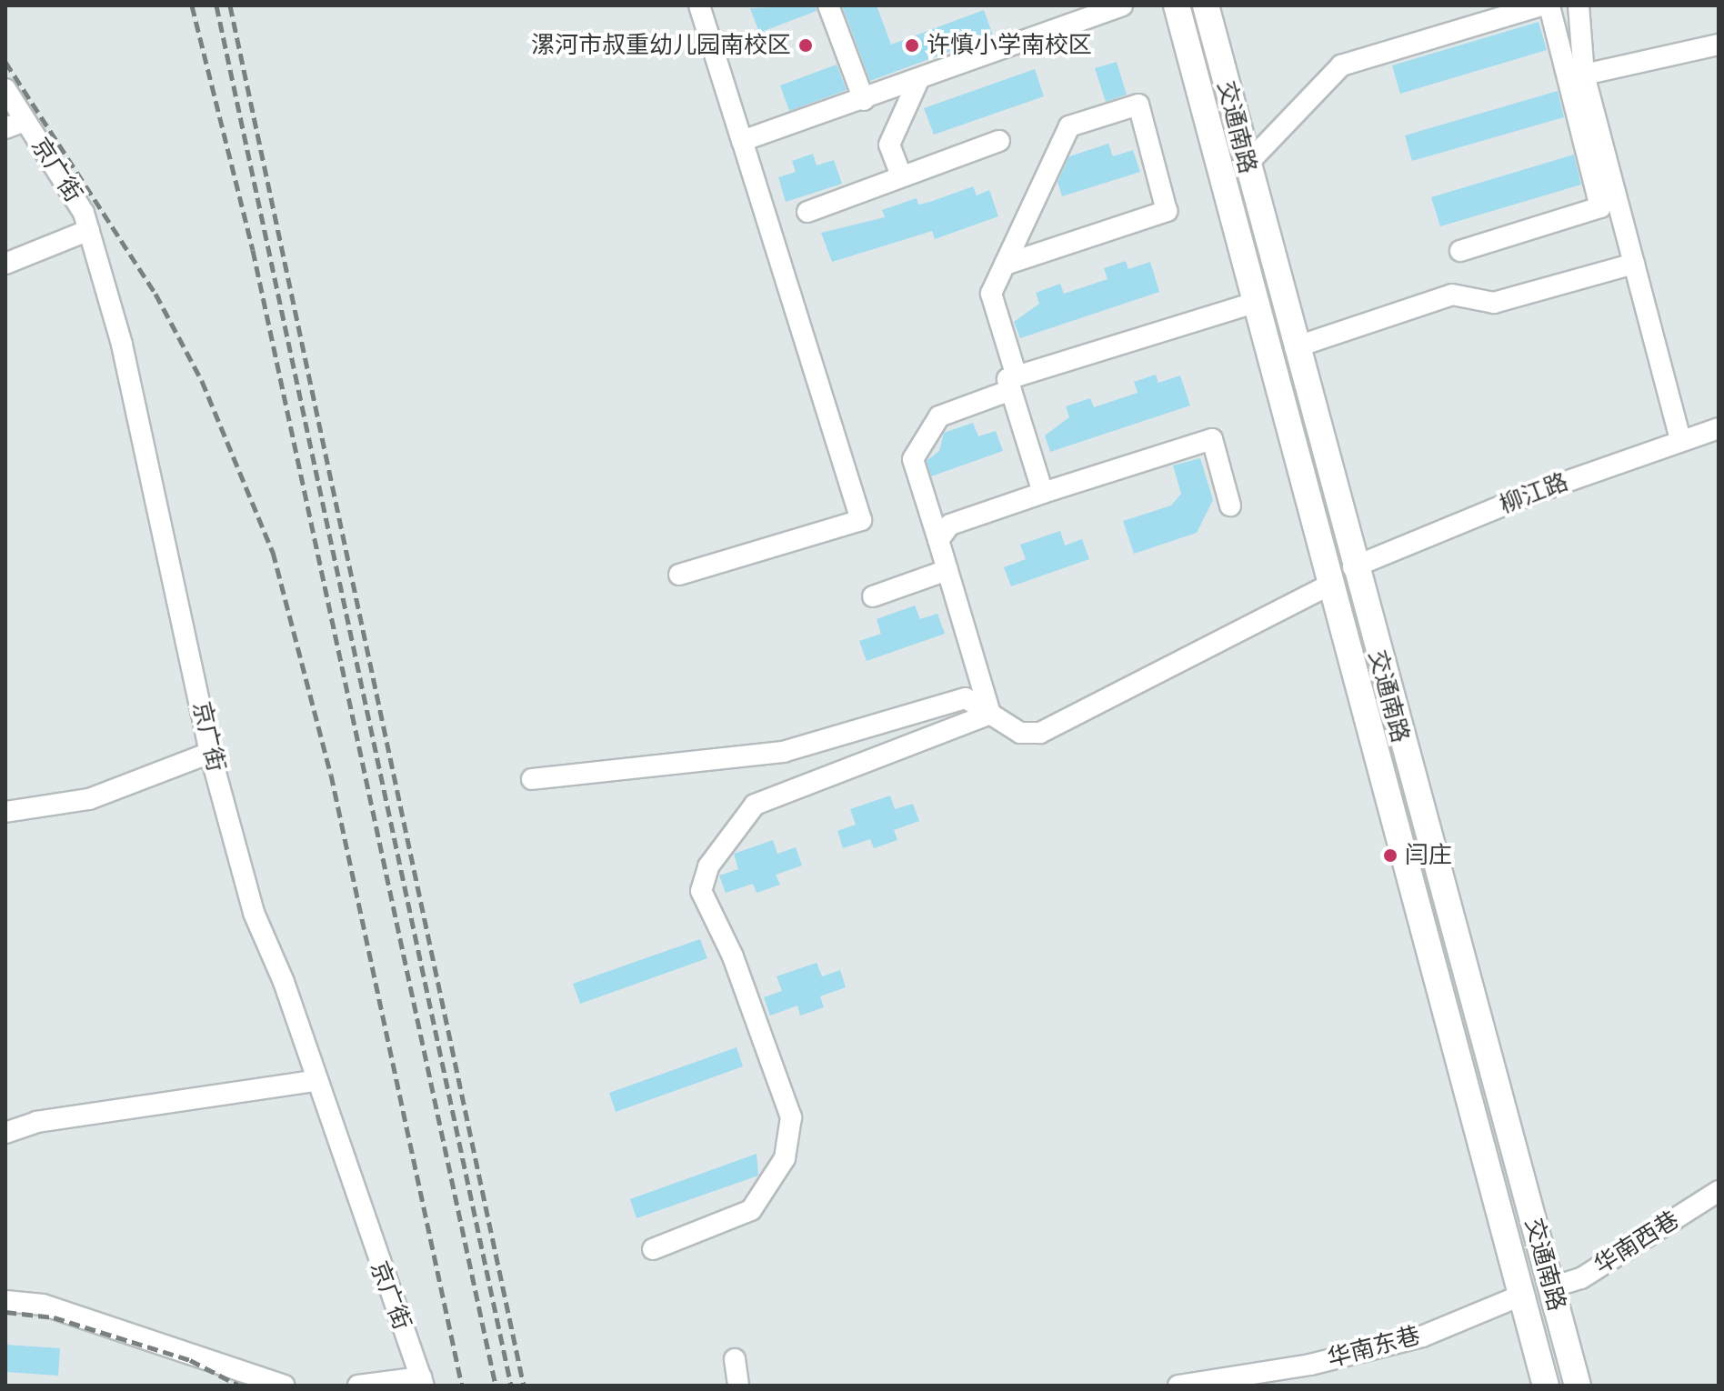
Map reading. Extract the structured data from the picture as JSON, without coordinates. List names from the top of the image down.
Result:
{
  "streets": {
    "main road": ["交通南路"],
    "street": [
      "京广街",
      "柳江路",
      "华南西巷",
      "华南东巷"
    ]
  },
  "crossings": [
    ["交通南路", "柳江路"],
    ["交通南路", "华南西巷"],
    ["交通南路", "华南东巷"]
  ],
  "places": ["漯河市叔重幼儿园南校区", "许慎小学南校区", "闫庄"]
}
